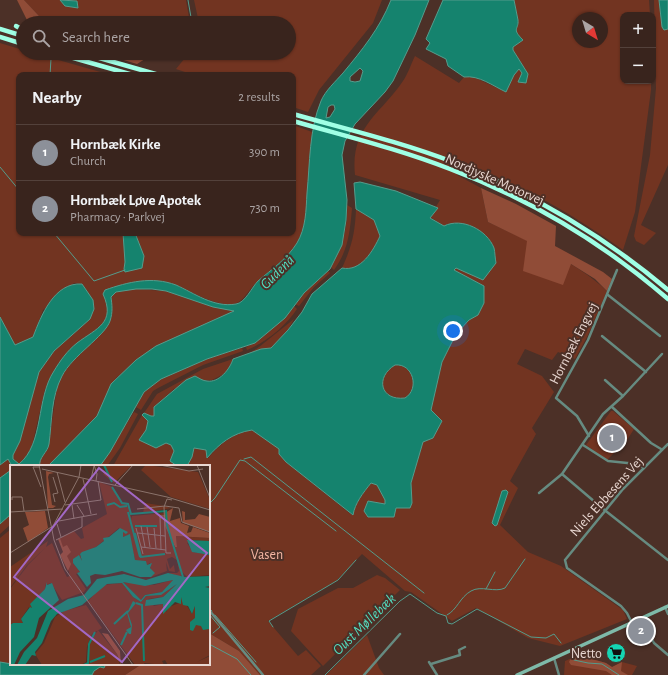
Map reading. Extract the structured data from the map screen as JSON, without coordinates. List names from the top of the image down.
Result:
{
  "streets": {
    "highway": ["Nordjyske Motorvej"],
    "street": ["Hornbæk Engvej", "Niels Ebbesens Vej"]
  },
  "water": ["Gudenå", "Oust Møllebæk"],
  "parks": ["Vasen"],
  "places": {
    "supermarket": ["Netto"]
  },
  "north": "bottom right",
  "page": {
    "map_buttons": ["+", "−"],
    "search": "Search here",
    "heading": ["Nearby", "2 results"],
    "list": [
      {
        "mark": "1",
        "name": "Hornbæk Kirke",
        "note": "Church",
        "value": "390 m"
      },
      {
        "mark": "2",
        "name": "Hornbæk Løve Apotek",
        "note": "Pharmacy · Parkvej",
        "value": "730 m"
      }
    ],
    "pins": ["1", "2"]
  }
}
